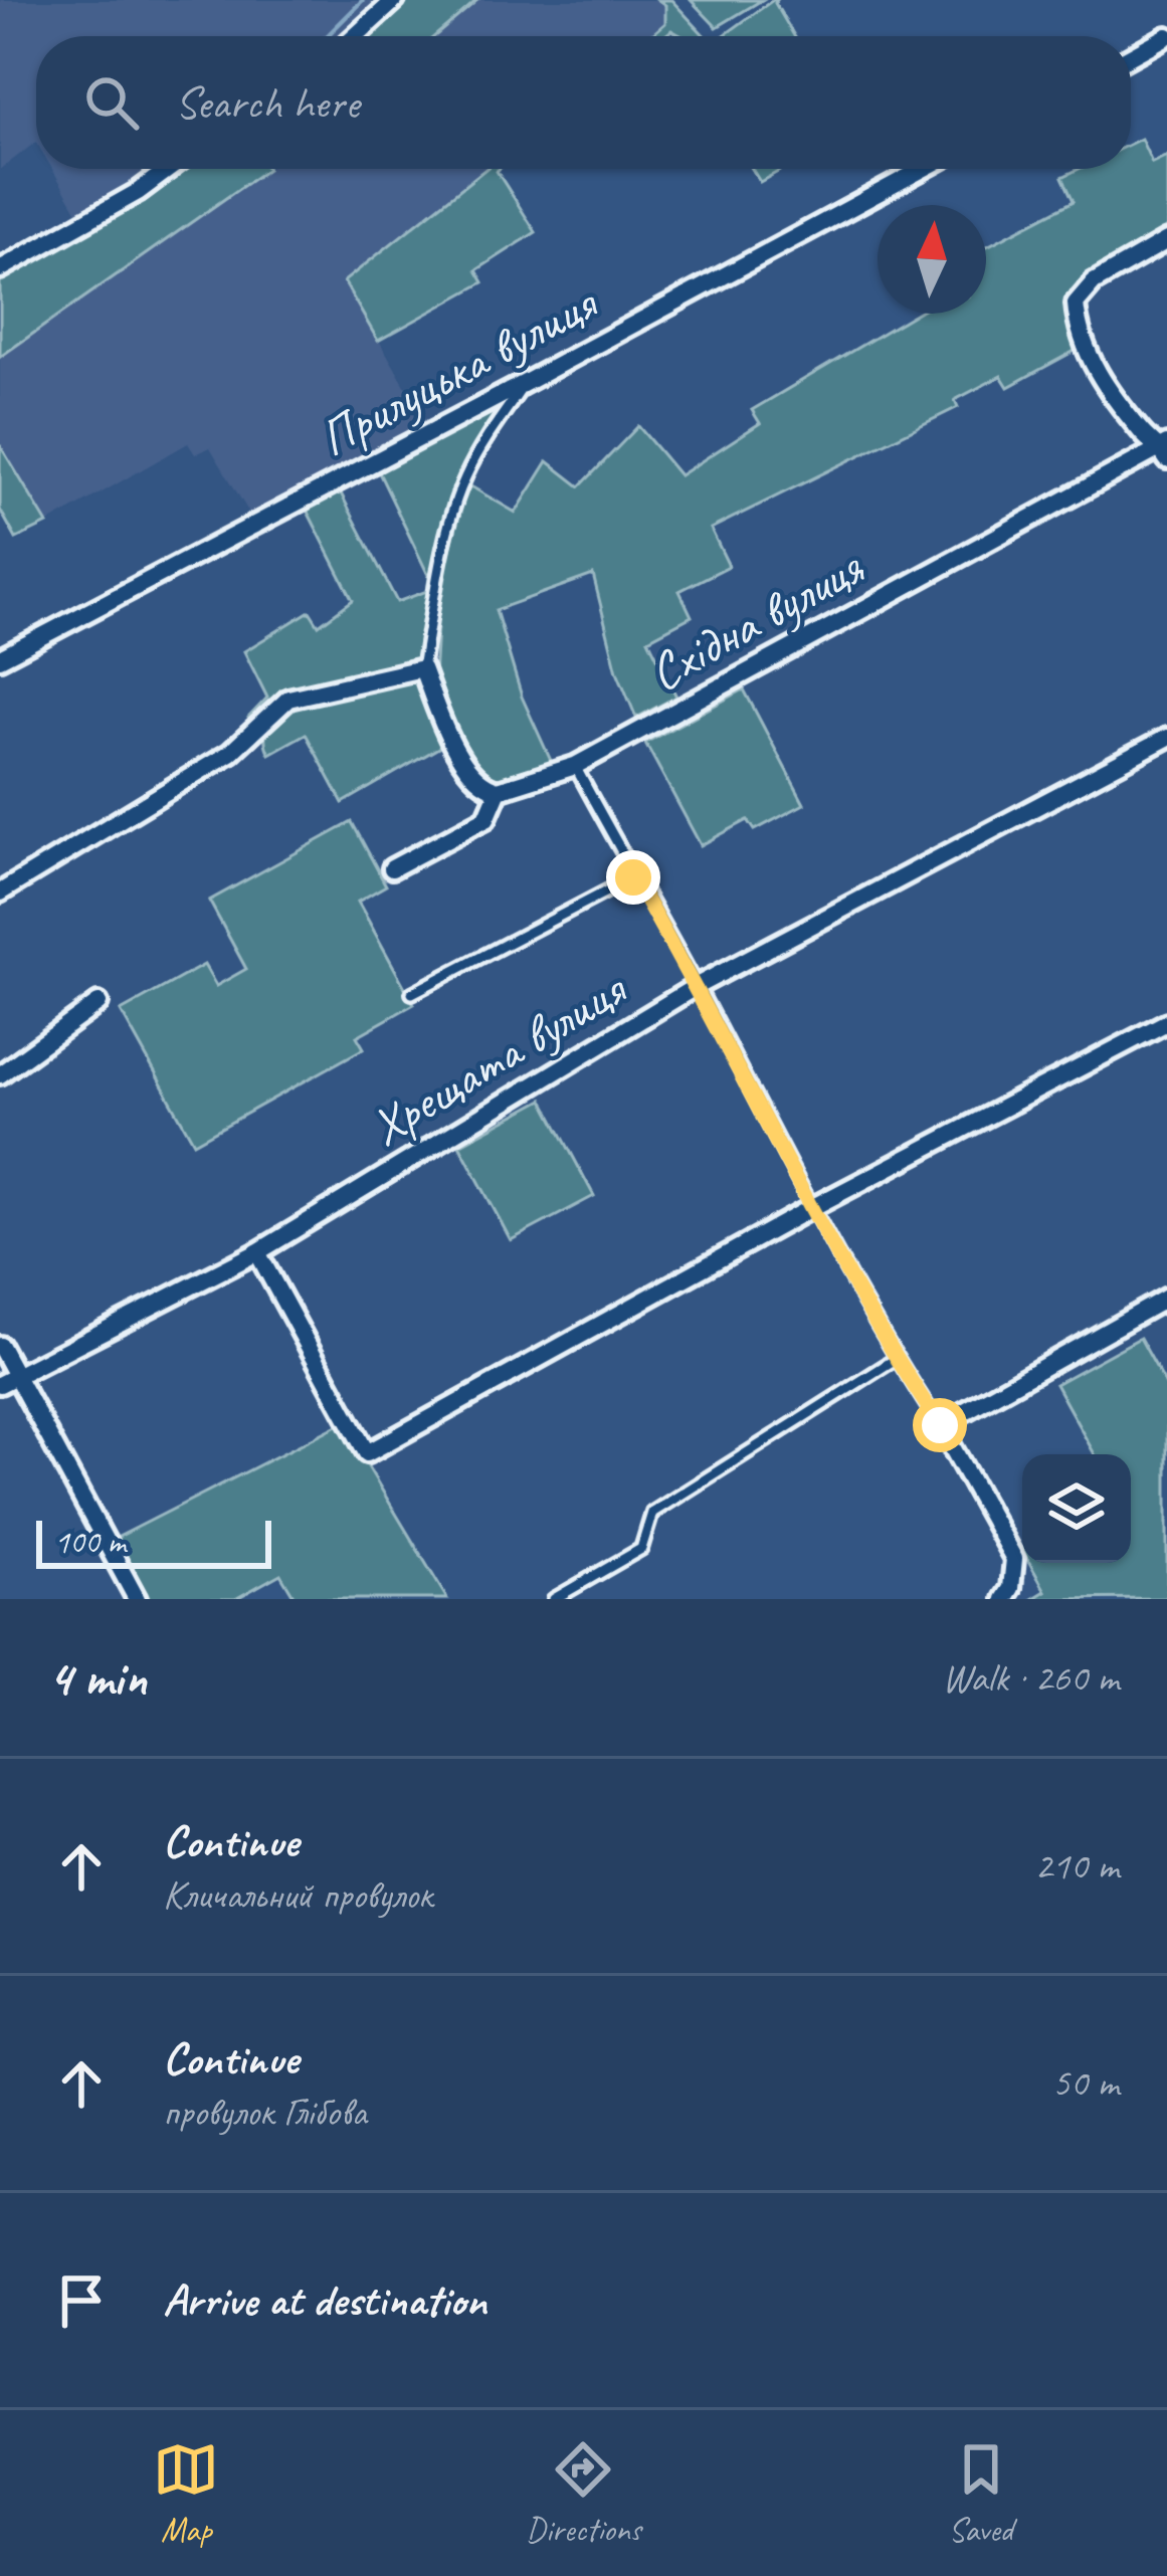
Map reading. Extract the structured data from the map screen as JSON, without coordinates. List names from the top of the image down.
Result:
{
  "streets": {
    "street": ["Прилуцька вулиця", "Східна вулиця", "Хрещата вулиця"]
  },
  "scale_bar": "100 m",
  "north": "top",
  "page": {
    "search": "Search here",
    "scale": "100 m",
    "heading": ["4 min", "Walk · 260 m"],
    "list": [
      ["Continue", "Кличальний провулок", "210 m"],
      ["Continue", "провулок Глібова", "50 m"],
      "Arrive at destination"
    ],
    "nav": ["Map", "Directions", "Saved"]
  }
}
